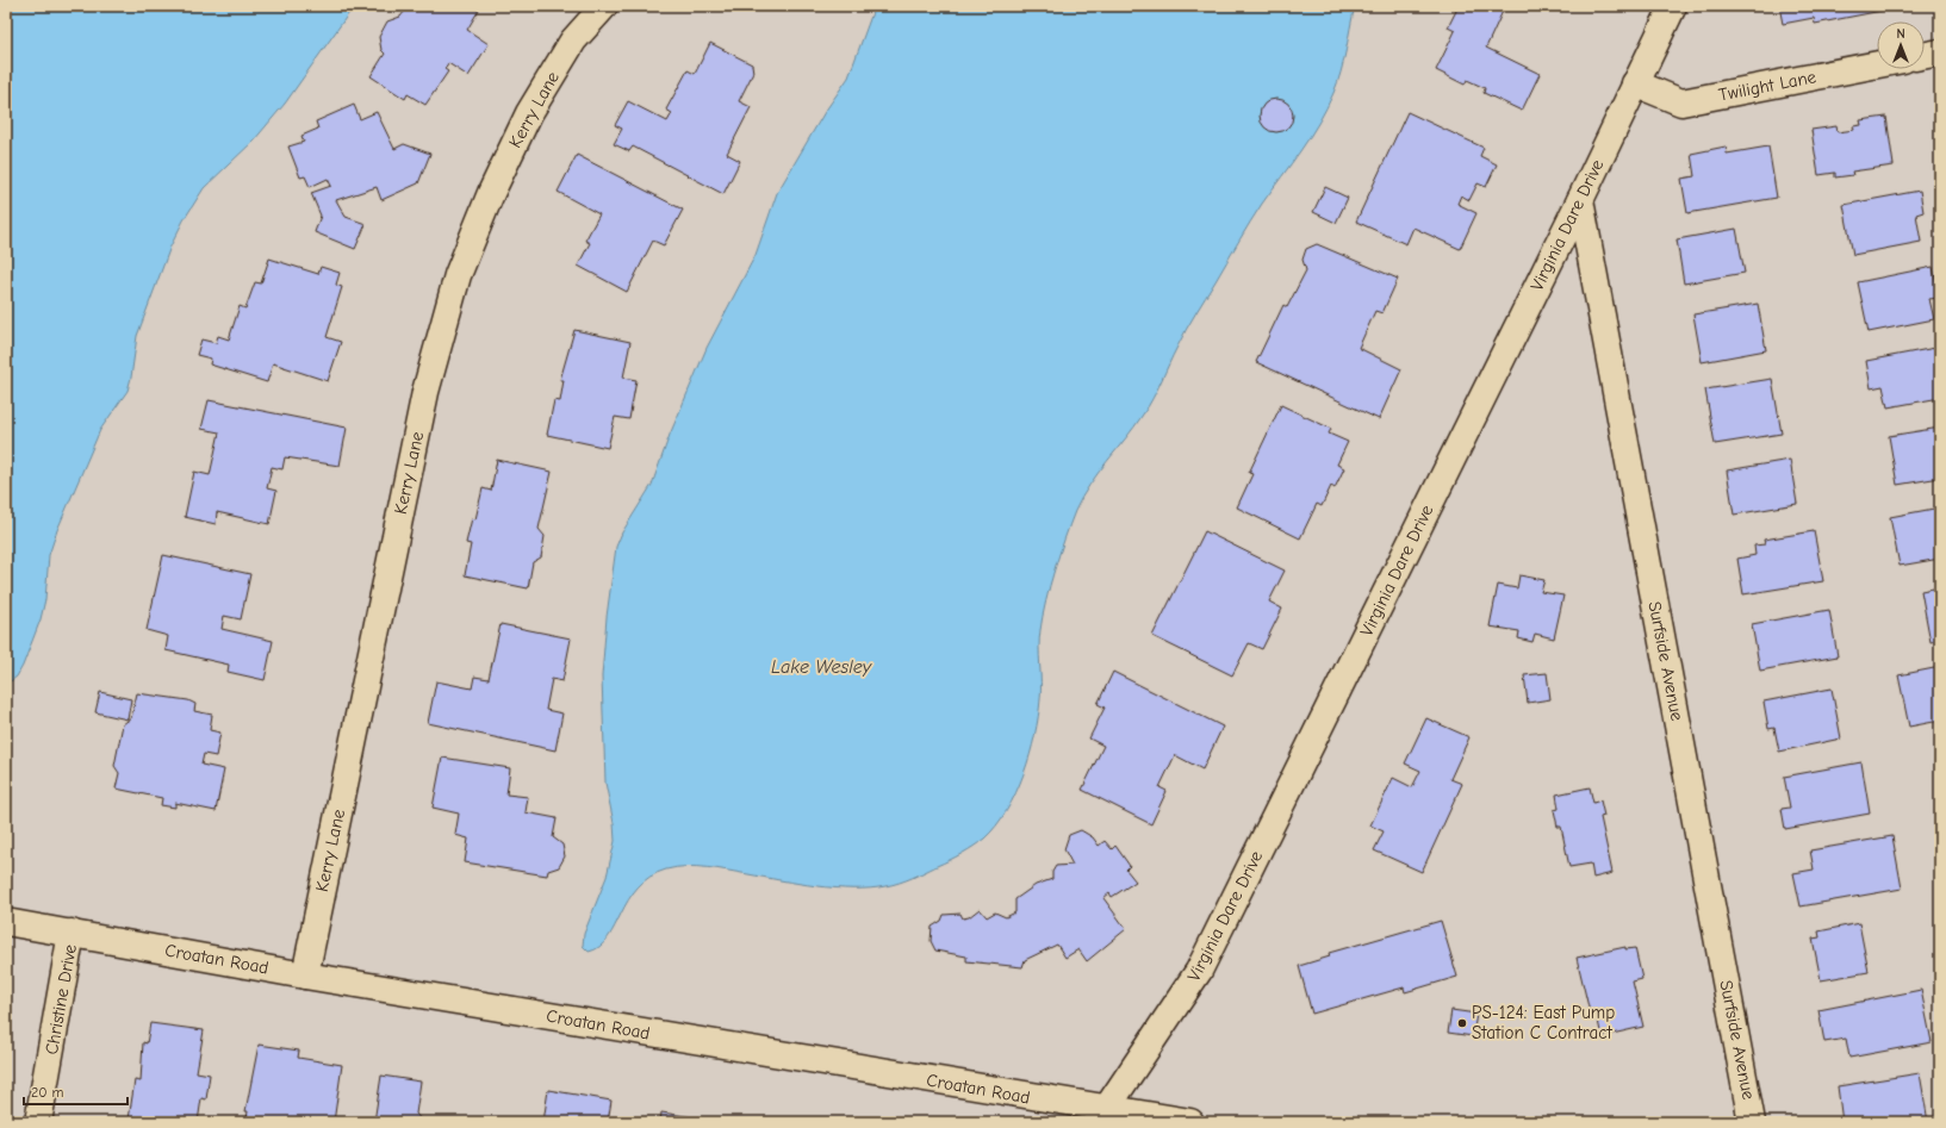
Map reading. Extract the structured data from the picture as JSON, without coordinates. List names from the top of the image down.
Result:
{
  "streets": {
    "street": [
      "Twilight Lane",
      "Kerry Lane",
      "Virginia Dare Drive",
      "Surfside Avenue",
      "Croatan Road",
      "Christine Drive"
    ]
  },
  "crossings": [
    ["Twilight Lane", "Virginia Dare Drive"],
    ["Kerry Lane", "Croatan Road"],
    ["Virginia Dare Drive", "Surfside Avenue"],
    ["Virginia Dare Drive", "Croatan Road"],
    ["Croatan Road", "Christine Drive"]
  ],
  "water": ["Lake Wesley"],
  "places": ["PS-124: East Pump Station C Contract"],
  "scale_bar": "20 m",
  "north": "top"
}
